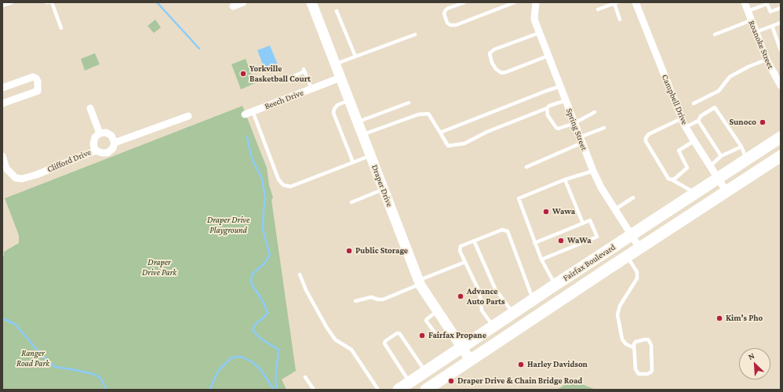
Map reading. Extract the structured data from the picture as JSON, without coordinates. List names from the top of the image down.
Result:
{
  "streets": {
    "main road": ["Fairfax Boulevard"],
    "street": [
      "Roanoke Street",
      "Beech Drive",
      "Campbell Drive",
      "Spring Street",
      "Clifford Drive",
      "Draper Drive"
    ]
  },
  "crossings": [
    ["Beech Drive", "Draper Drive"],
    ["Campbell Drive", "Fairfax Boulevard"],
    ["Spring Street", "Fairfax Boulevard"],
    ["Draper Drive", "Fairfax Boulevard"]
  ],
  "parks": ["Draper Drive Playground", "Draper Drive Park", "Ranger Road Park"],
  "places": [
    "Yorkville Basketball Court",
    "Sunoco",
    "Wawa",
    "WaWa",
    "Public Storage",
    "Advance Auto Parts",
    "Kim's Pho",
    "Fairfax Propane",
    "Harley Davidson",
    "Draper Drive & Chain Bridge Road"
  ],
  "north": "top left"
}
